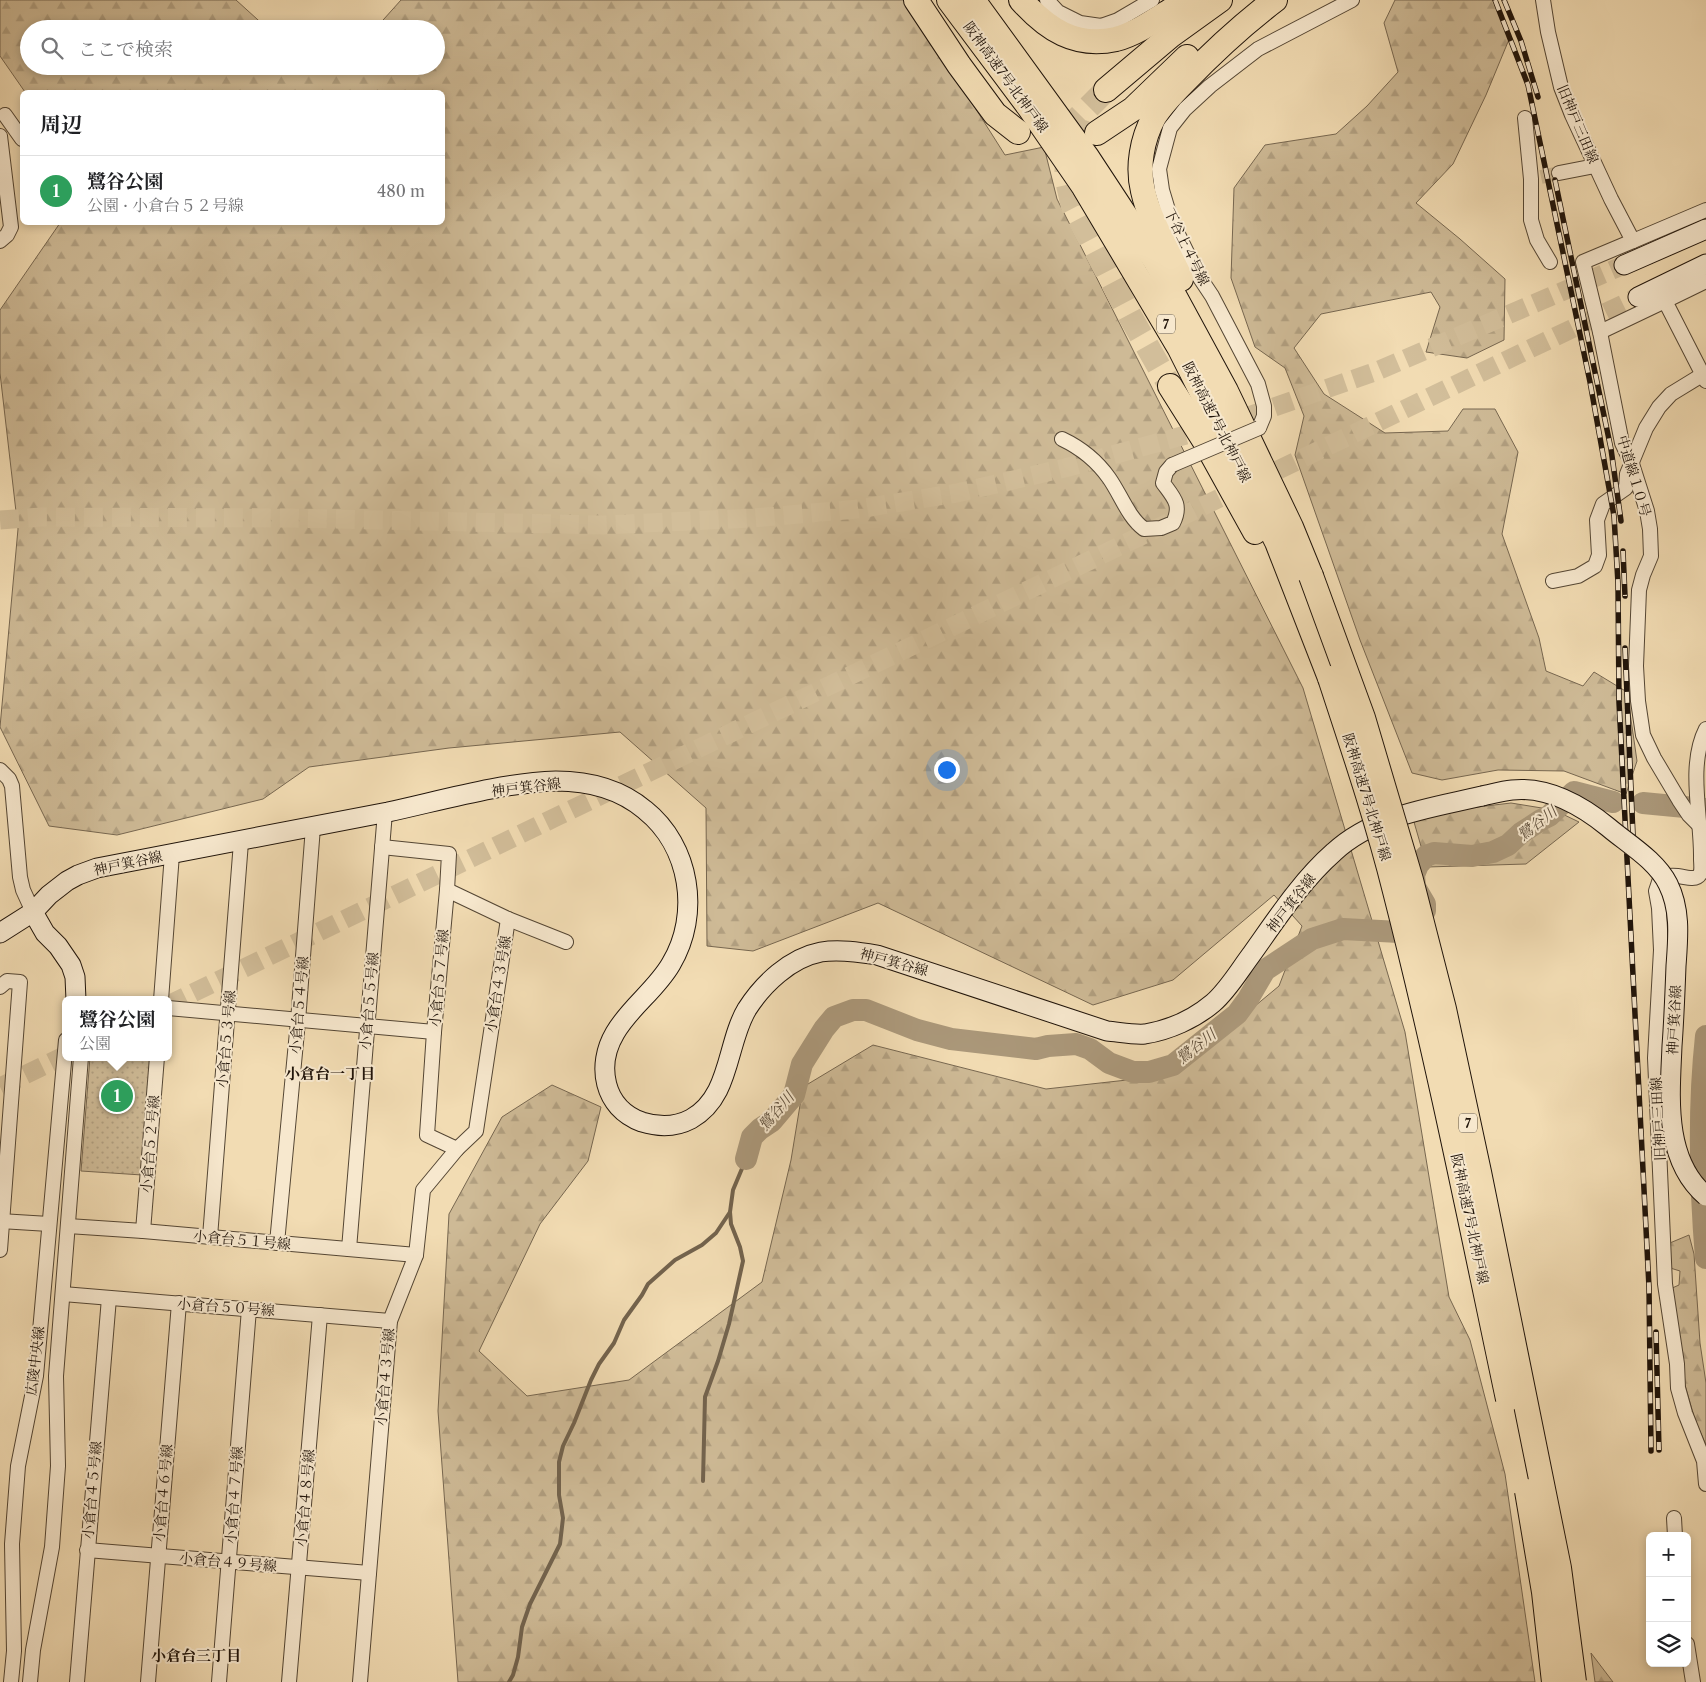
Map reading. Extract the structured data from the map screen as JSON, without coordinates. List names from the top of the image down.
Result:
{
  "streets": {
    "highway": ["阪神高速7号北神戸線", "7"],
    "street": [
      "旧神戸三田線",
      "下谷上４号線",
      "中道線１０号",
      "神戸箕谷線",
      "小倉台５７号線",
      "小倉台４３号線",
      "小倉台５５号線",
      "小倉台５４号線",
      "小倉台５３号線",
      "小倉台５２号線",
      "小倉台５１号線",
      "小倉台５０号線",
      "広陵中央線",
      "小倉台４５号線",
      "小倉台４６号線",
      "小倉台４７号線",
      "小倉台４８号線",
      "小倉台４９号線"
    ]
  },
  "crossings": [
    ["阪神高速7号北神戸線", "7"],
    ["旧神戸三田線", "中道線１０号"],
    ["旧神戸三田線", "神戸箕谷線"],
    ["神戸箕谷線", "小倉台５５号線"],
    ["神戸箕谷線", "小倉台５４号線"],
    ["神戸箕谷線", "小倉台５３号線"],
    ["小倉台５７号線", "小倉台４３号線"],
    ["小倉台５７号線", "小倉台５５号線"],
    ["小倉台４３号線", "小倉台５１号線"],
    ["小倉台４３号線", "小倉台５０号線"],
    ["小倉台４３号線", "小倉台４９号線"],
    ["小倉台５５号線", "小倉台５１号線"],
    ["小倉台５４号線", "小倉台５１号線"],
    ["小倉台５３号線", "小倉台５１号線"],
    ["小倉台５２号線", "小倉台５１号線"],
    ["小倉台５１号線", "広陵中央線"],
    ["小倉台５０号線", "広陵中央線"],
    ["小倉台５０号線", "小倉台４５号線"],
    ["小倉台５０号線", "小倉台４６号線"],
    ["小倉台５０号線", "小倉台４７号線"],
    ["小倉台５０号線", "小倉台４８号線"],
    ["小倉台４５号線", "小倉台４９号線"],
    ["小倉台４６号線", "小倉台４９号線"],
    ["小倉台４７号線", "小倉台４９号線"],
    ["小倉台４８号線", "小倉台４９号線"]
  ],
  "districts": ["小倉台一丁目", "小倉台三丁目"],
  "water": ["鷺谷川"],
  "page": {
    "search": "ここで検索",
    "heading": "周辺",
    "list": [
      {
        "mark": "1",
        "name": "鷺谷公園",
        "note": "公園 · 小倉台５２号線",
        "value": "480 m"
      }
    ],
    "popup": ["鷺谷公園", "公園"],
    "pins": "1",
    "map_buttons": ["+", "−"]
  }
}
